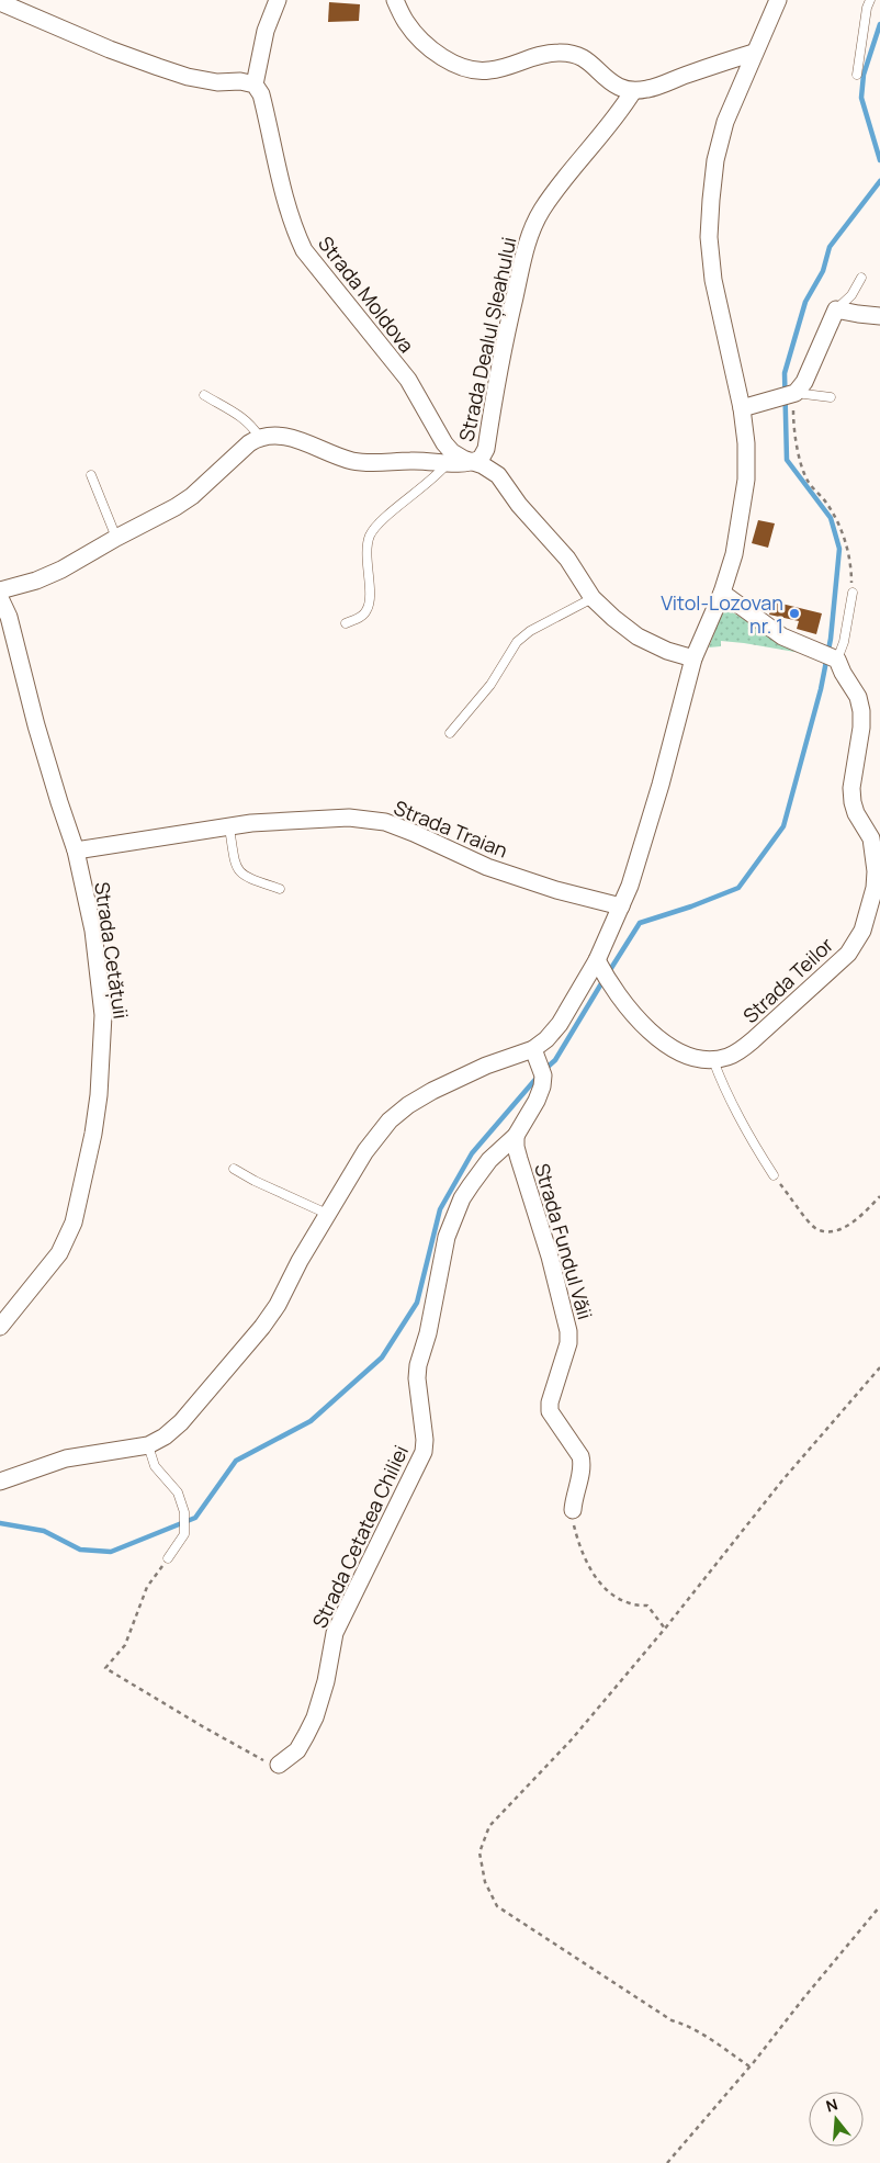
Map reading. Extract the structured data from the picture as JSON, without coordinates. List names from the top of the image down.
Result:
{
  "streets": {
    "street": [
      "Strada Moldova",
      "Strada Dealul Șleahului",
      "Strada Traian",
      "Strada Cetățuii",
      "Strada Teilor",
      "Strada Fundul Văii",
      "Strada Cetatea Chiliei"
    ]
  },
  "crossings": [
    ["Strada Moldova", "Strada Dealul Șleahului"],
    ["Strada Traian", "Strada Cetățuii"],
    ["Strada Fundul Văii", "Strada Cetatea Chiliei"]
  ],
  "places": ["Vitol-Lozovan nr. 1"],
  "north": "top"
}
